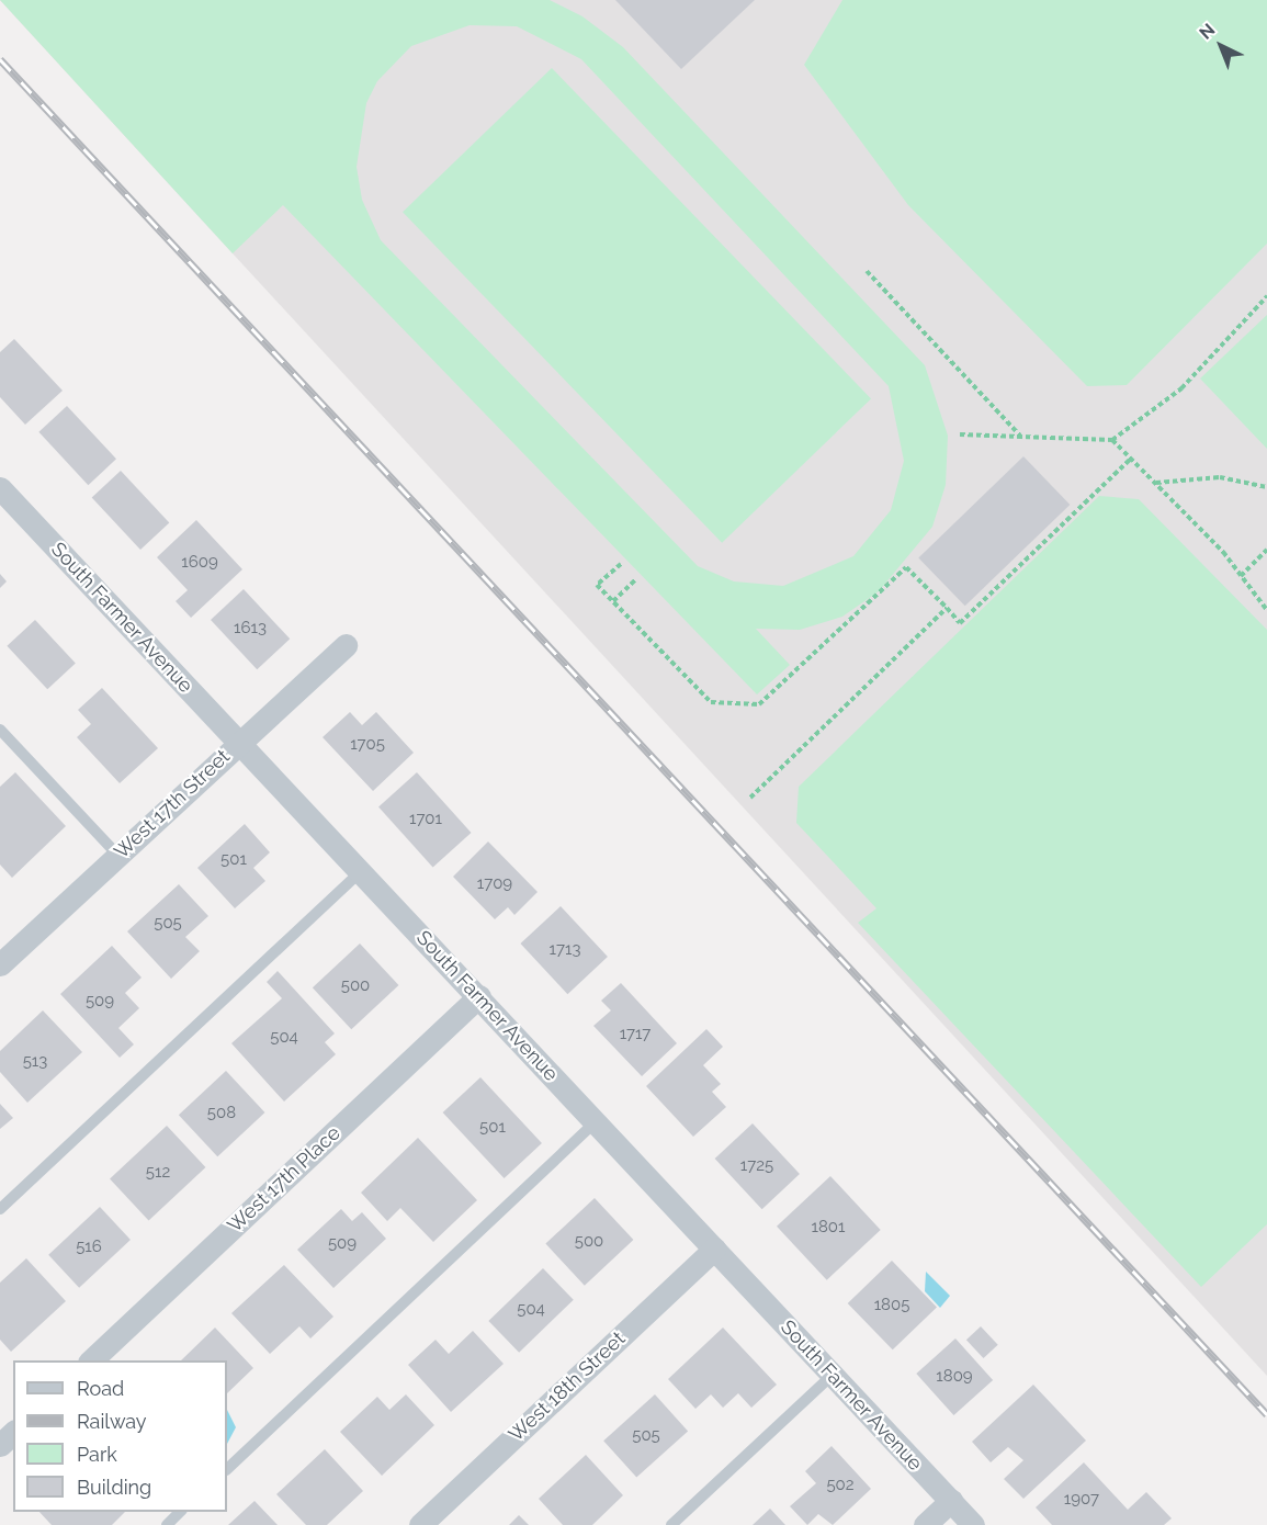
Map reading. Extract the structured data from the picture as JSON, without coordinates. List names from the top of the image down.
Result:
{
  "streets": {
    "street": [
      "South Farmer Avenue",
      "West 17th Street",
      "West 17th Place",
      "West 18th Street"
    ]
  },
  "crossings": [
    ["South Farmer Avenue", "West 17th Street"],
    ["South Farmer Avenue", "West 17th Place"],
    ["South Farmer Avenue", "West 18th Street"]
  ],
  "house_numbers": [
    "1609",
    "1613",
    "1705",
    "1701",
    "501",
    "1709",
    "505",
    "1713",
    "500",
    "509",
    "1717",
    "504",
    "513",
    "508",
    "501",
    "1725",
    "512",
    "1801",
    "500",
    "509",
    "516",
    "1805",
    "504",
    "1809",
    "505",
    "502",
    "1907"
  ],
  "legend": [
    "Road",
    "Railway",
    "Park",
    "Building"
  ],
  "north": "top left"
}
